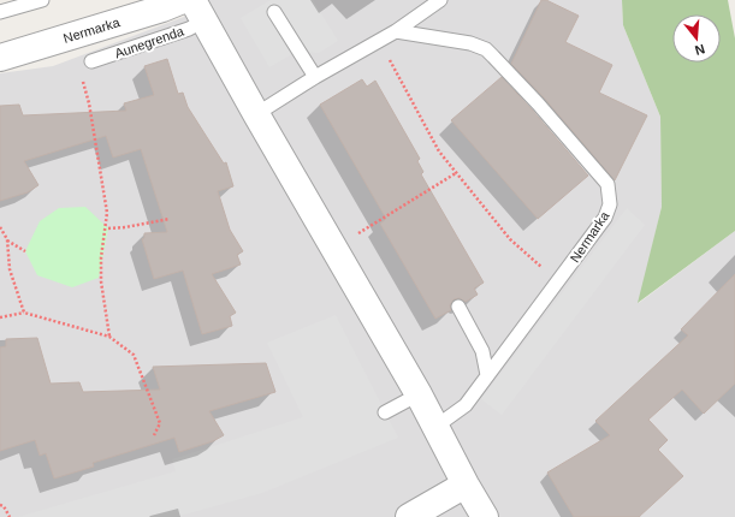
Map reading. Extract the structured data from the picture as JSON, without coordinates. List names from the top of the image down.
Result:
{
  "streets": {
    "street": ["Nermarka"],
    "lane": ["Aunegrenda"]
  },
  "north": "bottom"
}
